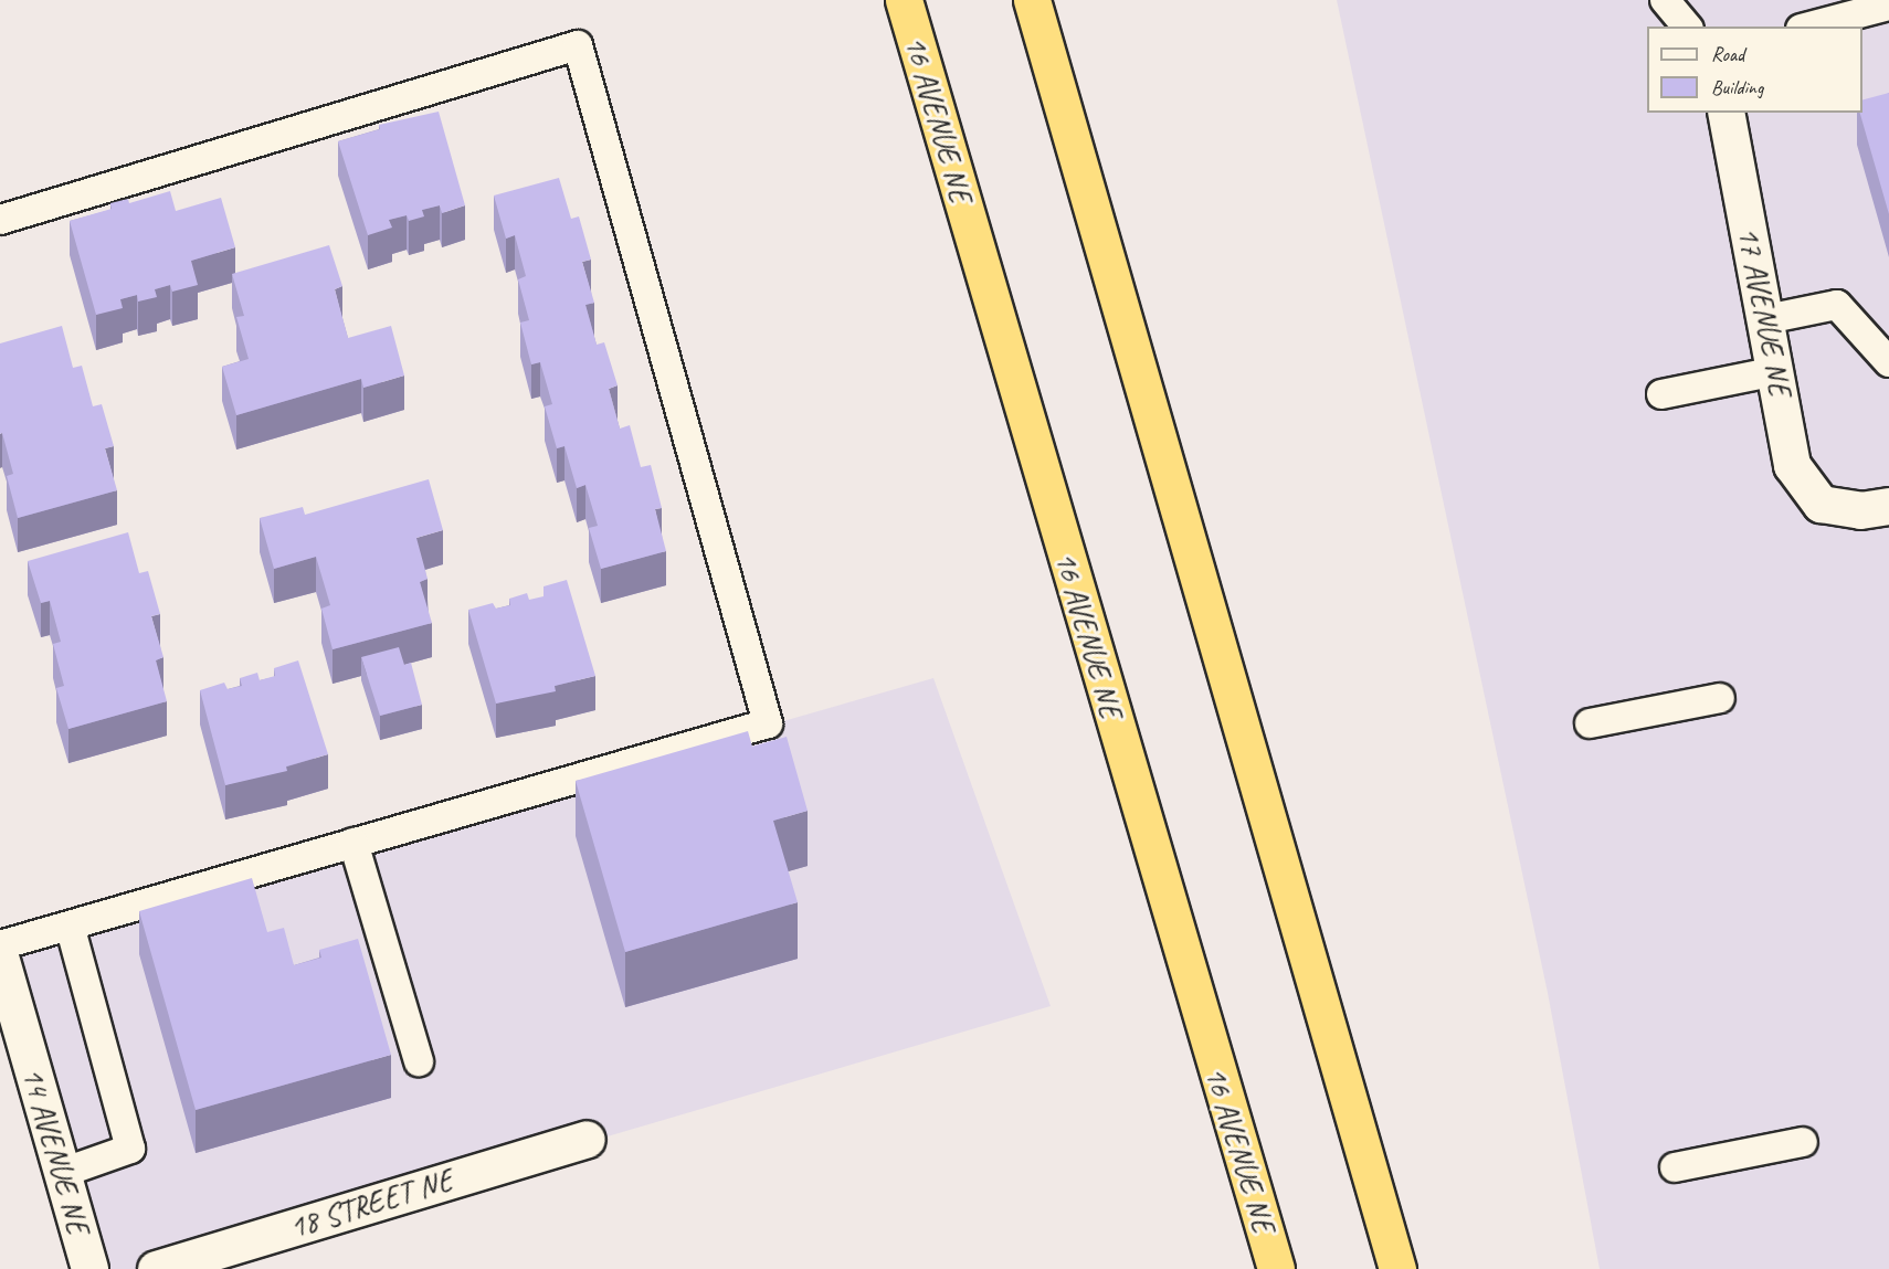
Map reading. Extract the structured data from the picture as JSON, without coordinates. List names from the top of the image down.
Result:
{
  "streets": {
    "highway": ["16 AVENUE NE"],
    "street": ["17 AVENUE NE", "14 AVENUE NE", "18 STREET NE"]
  },
  "legend": ["Road", "Building"]
}
